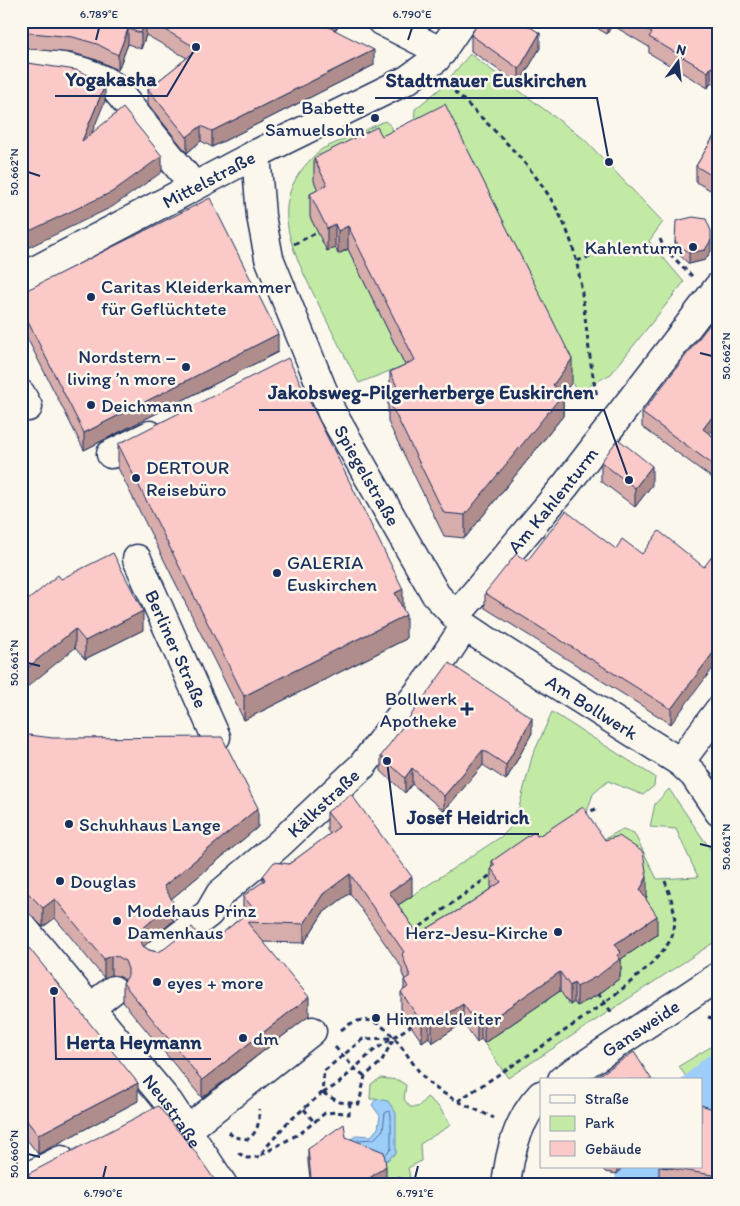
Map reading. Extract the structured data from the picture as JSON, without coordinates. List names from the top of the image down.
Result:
{
  "streets": {
    "street": [
      "Mittelstraße",
      "Spiegelstraße",
      "Am Kahlenturm",
      "Berliner Straße",
      "Am Bollwerk",
      "Kälkstraße",
      "Gansweide",
      "Neustraße"
    ]
  },
  "crossings": [
    ["Mittelstraße", "Spiegelstraße"],
    ["Spiegelstraße", "Am Kahlenturm"],
    ["Spiegelstraße", "Am Bollwerk"],
    ["Spiegelstraße", "Kälkstraße"],
    ["Am Kahlenturm", "Am Bollwerk"],
    ["Am Kahlenturm", "Kälkstraße"],
    ["Am Bollwerk", "Kälkstraße"]
  ],
  "places": {
    "other": [
      "Yogakasha",
      "Babette Samuelsohn",
      "Stadtmauer Euskirchen",
      "Kahlenturm",
      "Caritas Kleiderkammer für Geflüchtete",
      "Nordstern – living ’n more",
      "Deichmann",
      "DERTOUR Reisebüro",
      "Jakobsweg-Pilgerherberge Euskirchen",
      "GALERIA Euskirchen",
      "Josef Heidrich",
      "Schuhhaus Lange",
      "Douglas",
      "Modehaus Prinz Damenhaus",
      "Herz-Jesu-Kirche",
      "eyes + more",
      "Herta Heymann",
      "Himmelsleiter",
      "dm"
    ],
    "health": ["Bollwerk Apotheke"]
  },
  "legend": ["Straße", "Park", "Gebäude"],
  "north": "top",
  "coordinates": [
    "6.789°E",
    "6.790°E",
    "50.662°N",
    "50.661°N",
    "50.660°N",
    "6.791°E"
  ]
}
